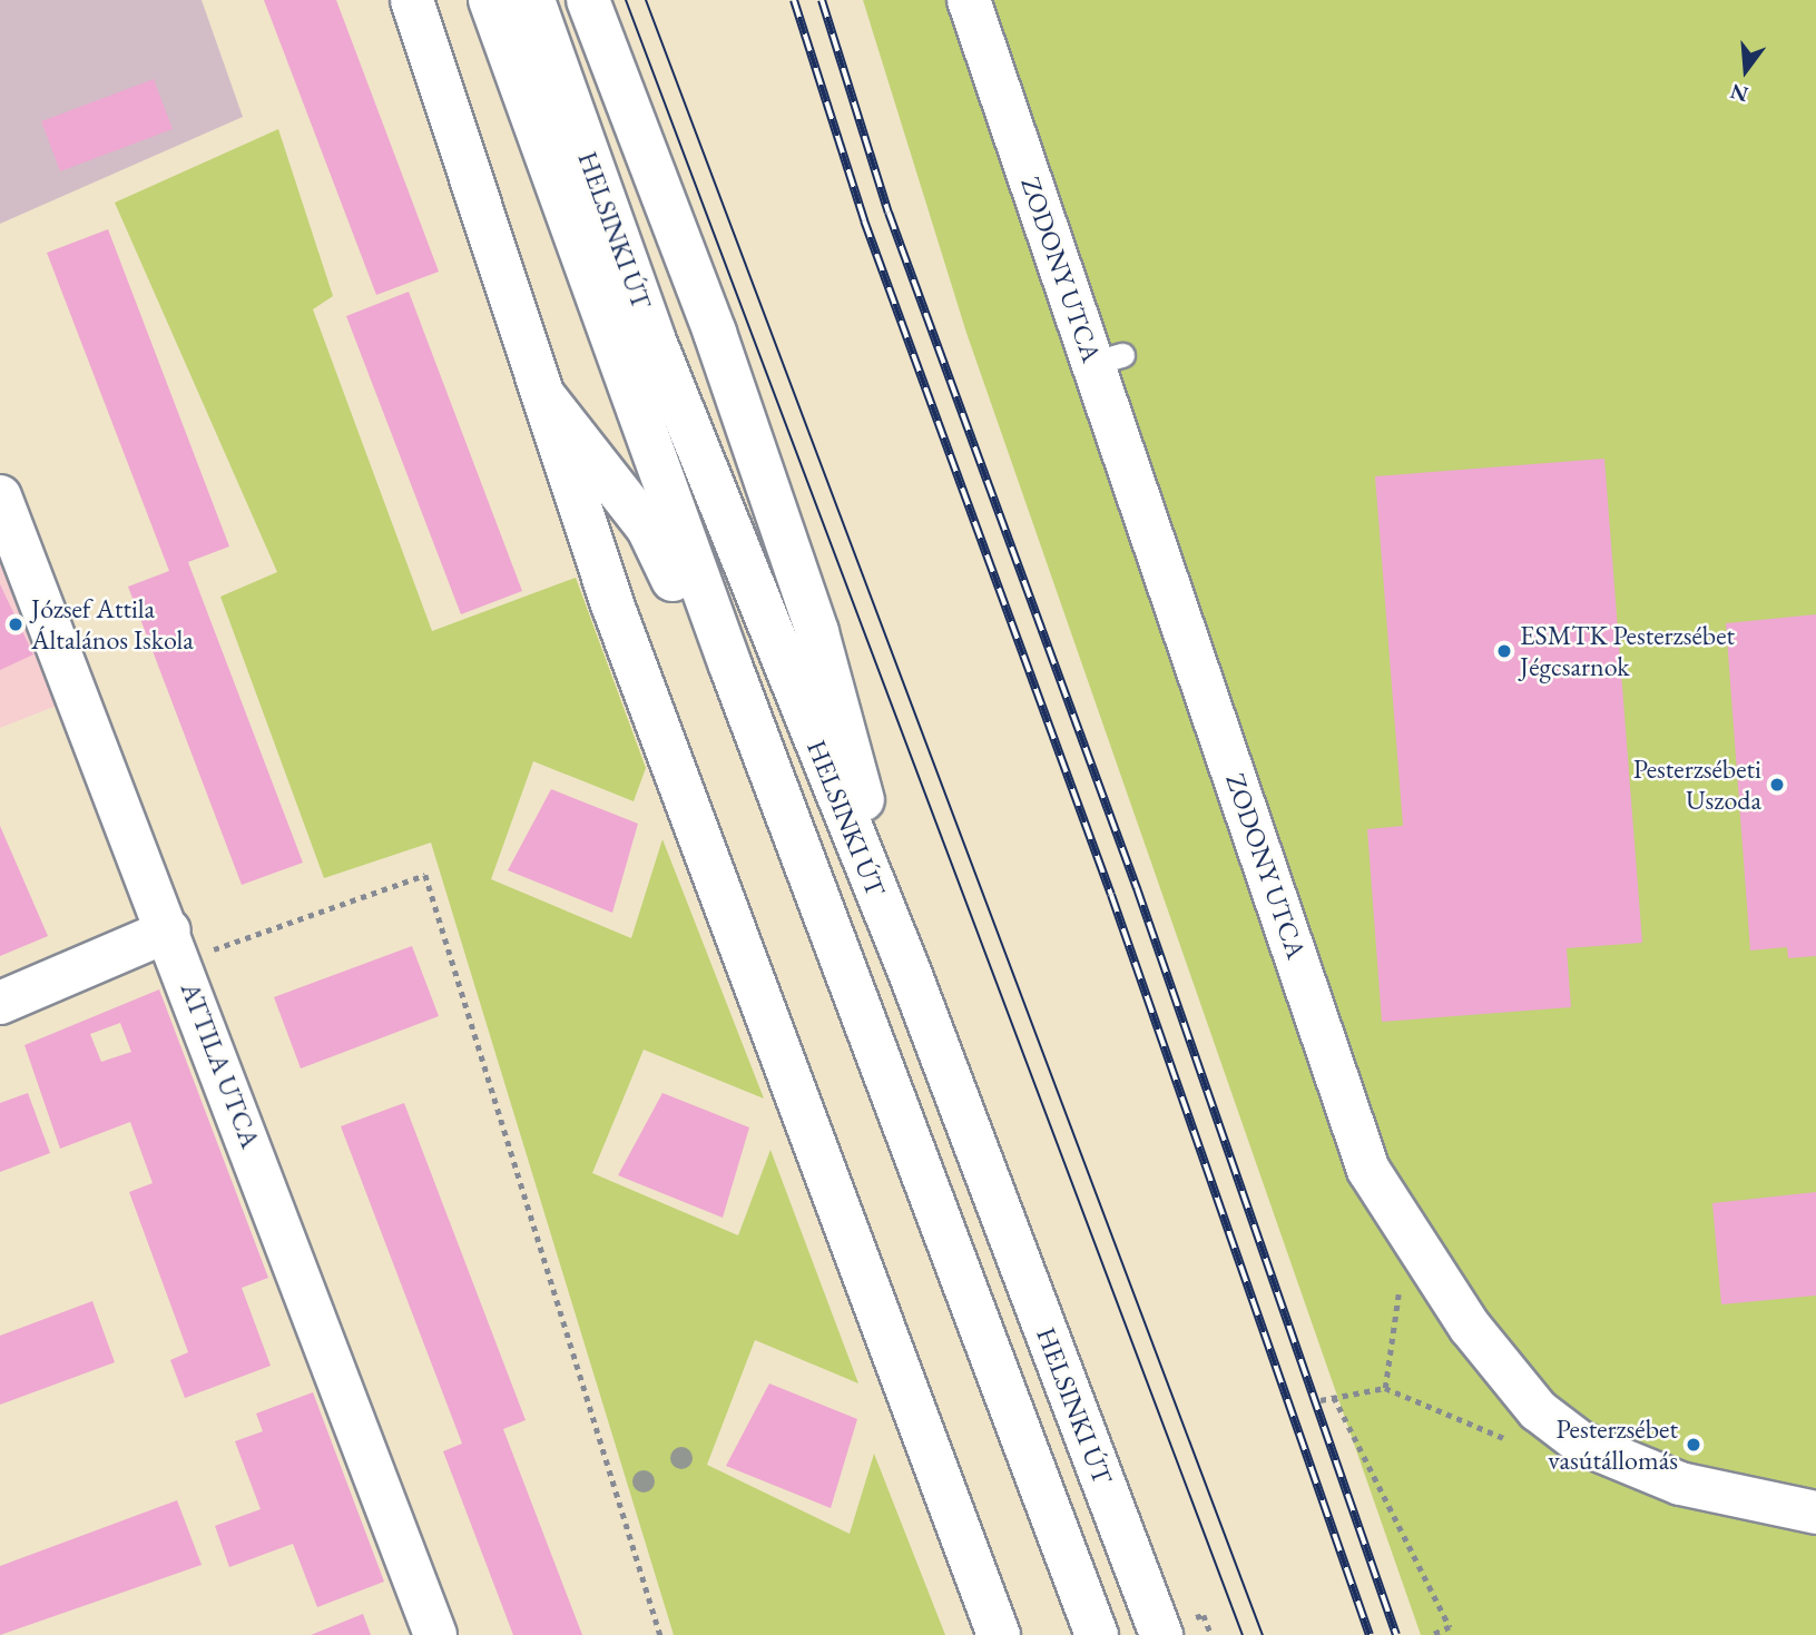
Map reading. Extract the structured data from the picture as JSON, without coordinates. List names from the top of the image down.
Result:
{
  "streets": {
    "street": ["HELSINKI ÚT", "ZODONY UTCA", "ATTILA UTCA"]
  },
  "places": [
    "József Attila Általános Iskola",
    "ESMTK Pesterzsébet Jégcsarnok",
    "Pesterzsébeti Uszoda",
    "Pesterzsébet vasútállomás"
  ],
  "north": "bottom"
}
